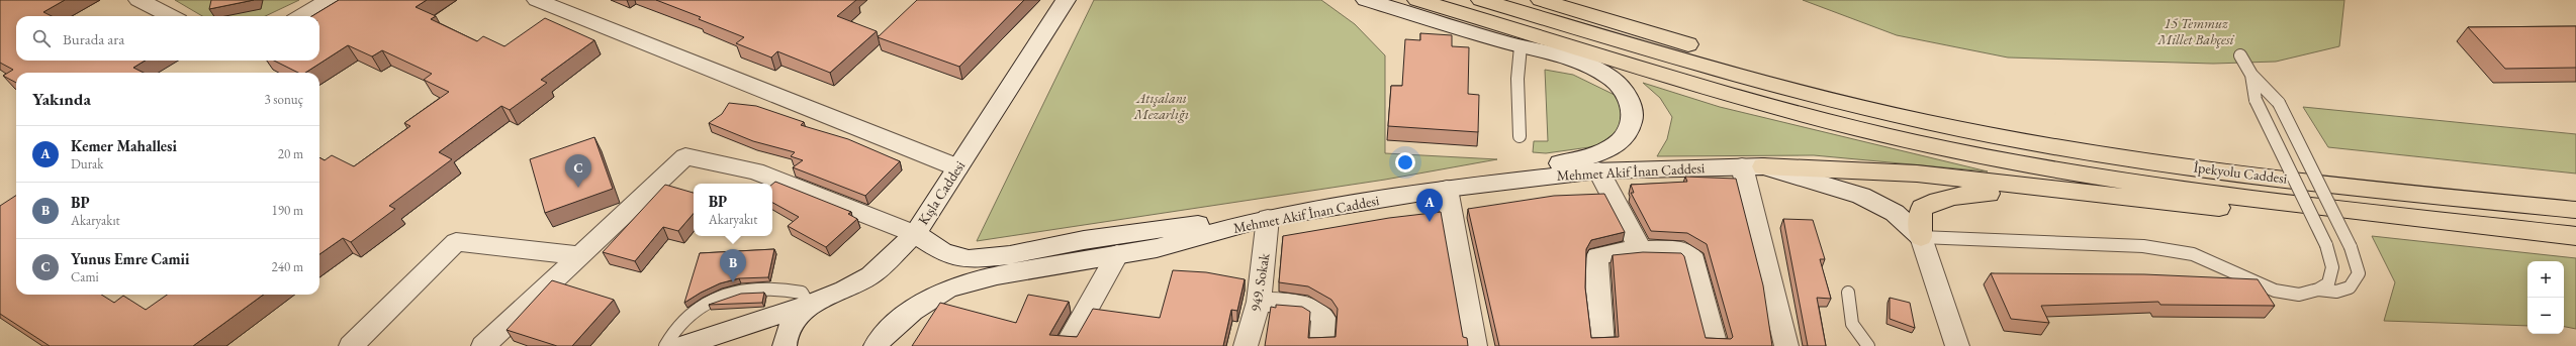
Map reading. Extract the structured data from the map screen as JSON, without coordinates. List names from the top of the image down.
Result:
{
  "streets": {
    "highway": ["İpekyolu Caddesi"],
    "street": ["Mehmet Akif İnan Caddesi", "Kışla Caddesi", "949. Sokak"]
  },
  "crossings": [
    ["Mehmet Akif İnan Caddesi", "949. Sokak"]
  ],
  "parks": ["15 Temmuz Millet Bahçesi", "Atışalanı Mezarlığı"],
  "page": {
    "search": "Burada ara",
    "heading": ["Yakında", "3 sonuç"],
    "list": [
      {
        "mark": "A",
        "name": "Kemer Mahallesi",
        "note": "Durak",
        "value": "20 m"
      },
      {
        "mark": "B",
        "name": "BP",
        "note": "Akaryakıt",
        "value": "190 m"
      },
      {
        "mark": "C",
        "name": "Yunus Emre Camii",
        "note": "Cami",
        "value": "240 m"
      }
    ],
    "pins": ["C", "A", "B"],
    "popup": ["BP", "Akaryakıt"],
    "map_buttons": ["+", "−"]
  }
}
